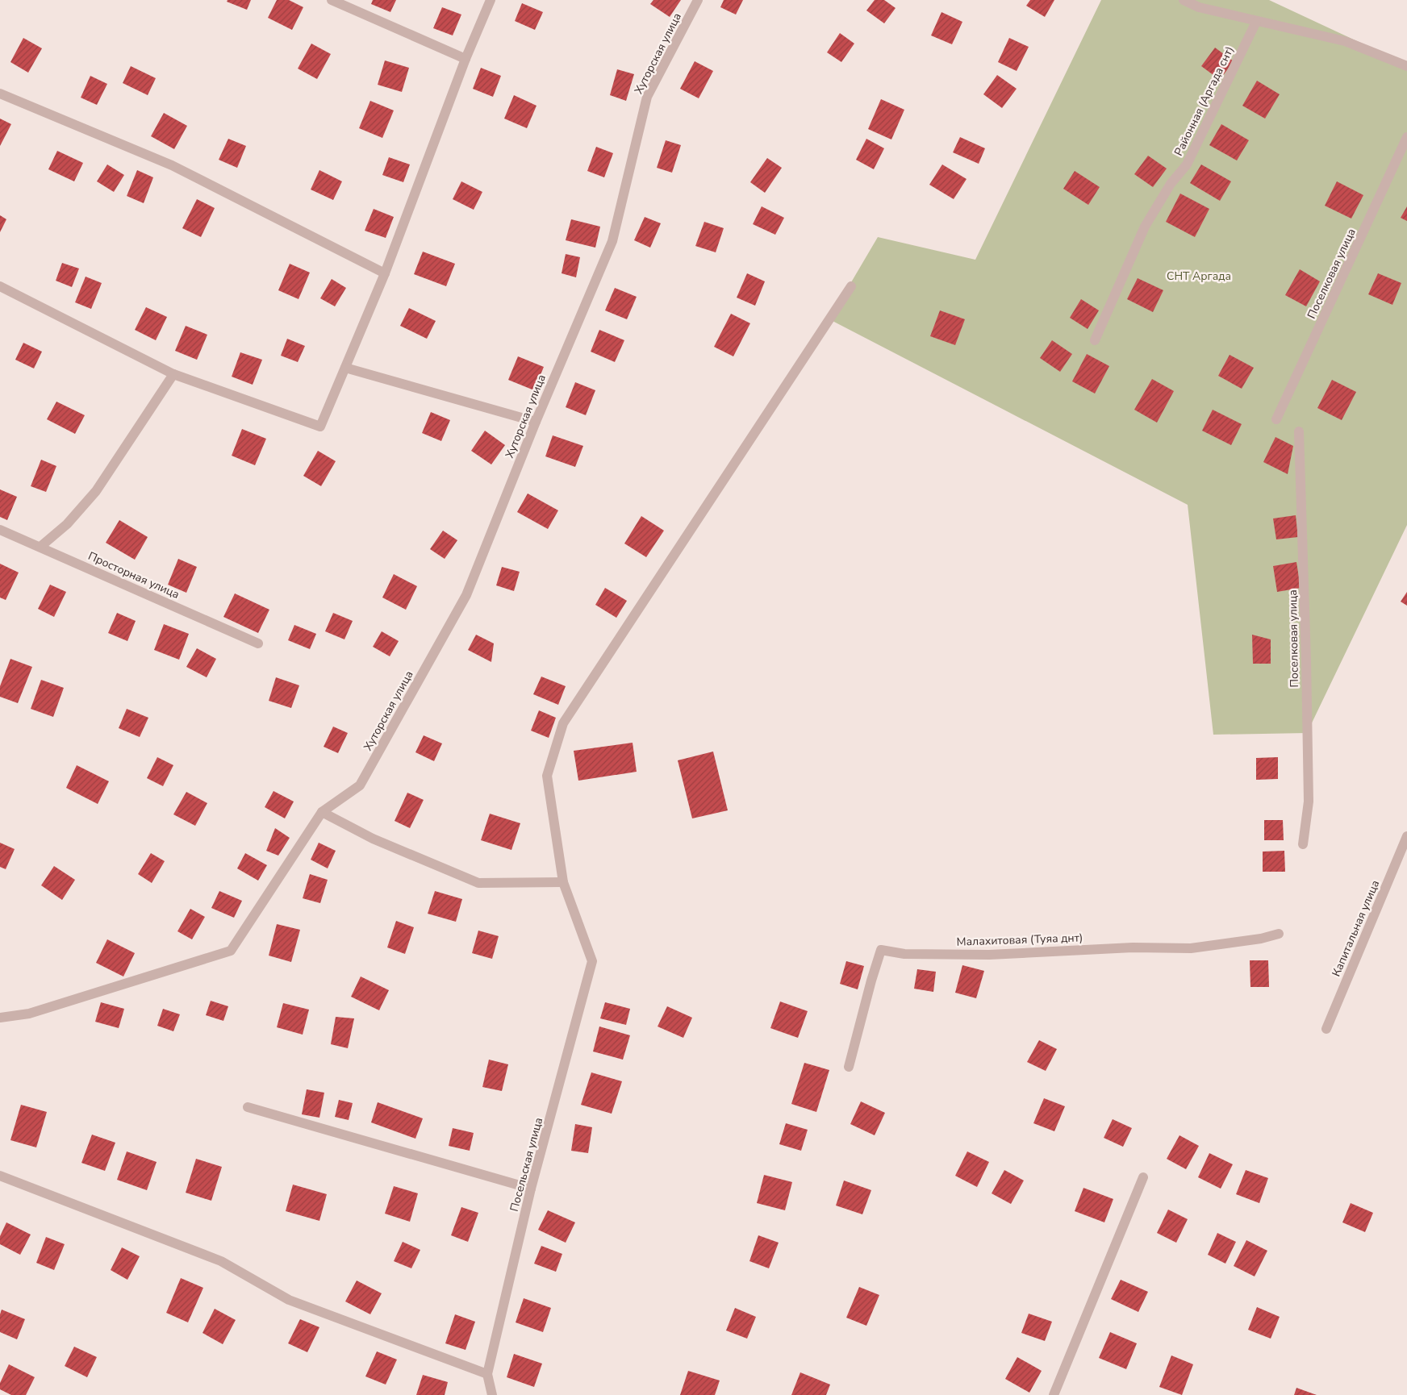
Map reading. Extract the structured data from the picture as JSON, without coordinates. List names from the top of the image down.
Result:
{
  "streets": {
    "street": [
      "Хуторская улица",
      "Районная (Аргада снт)",
      "Поселковая улица",
      "Просторная улица",
      "Капитальная улица",
      "Малахитовая (Туяа днт)",
      "Посельская улица"
    ]
  },
  "parks": ["СНТ Аргада"]
}
